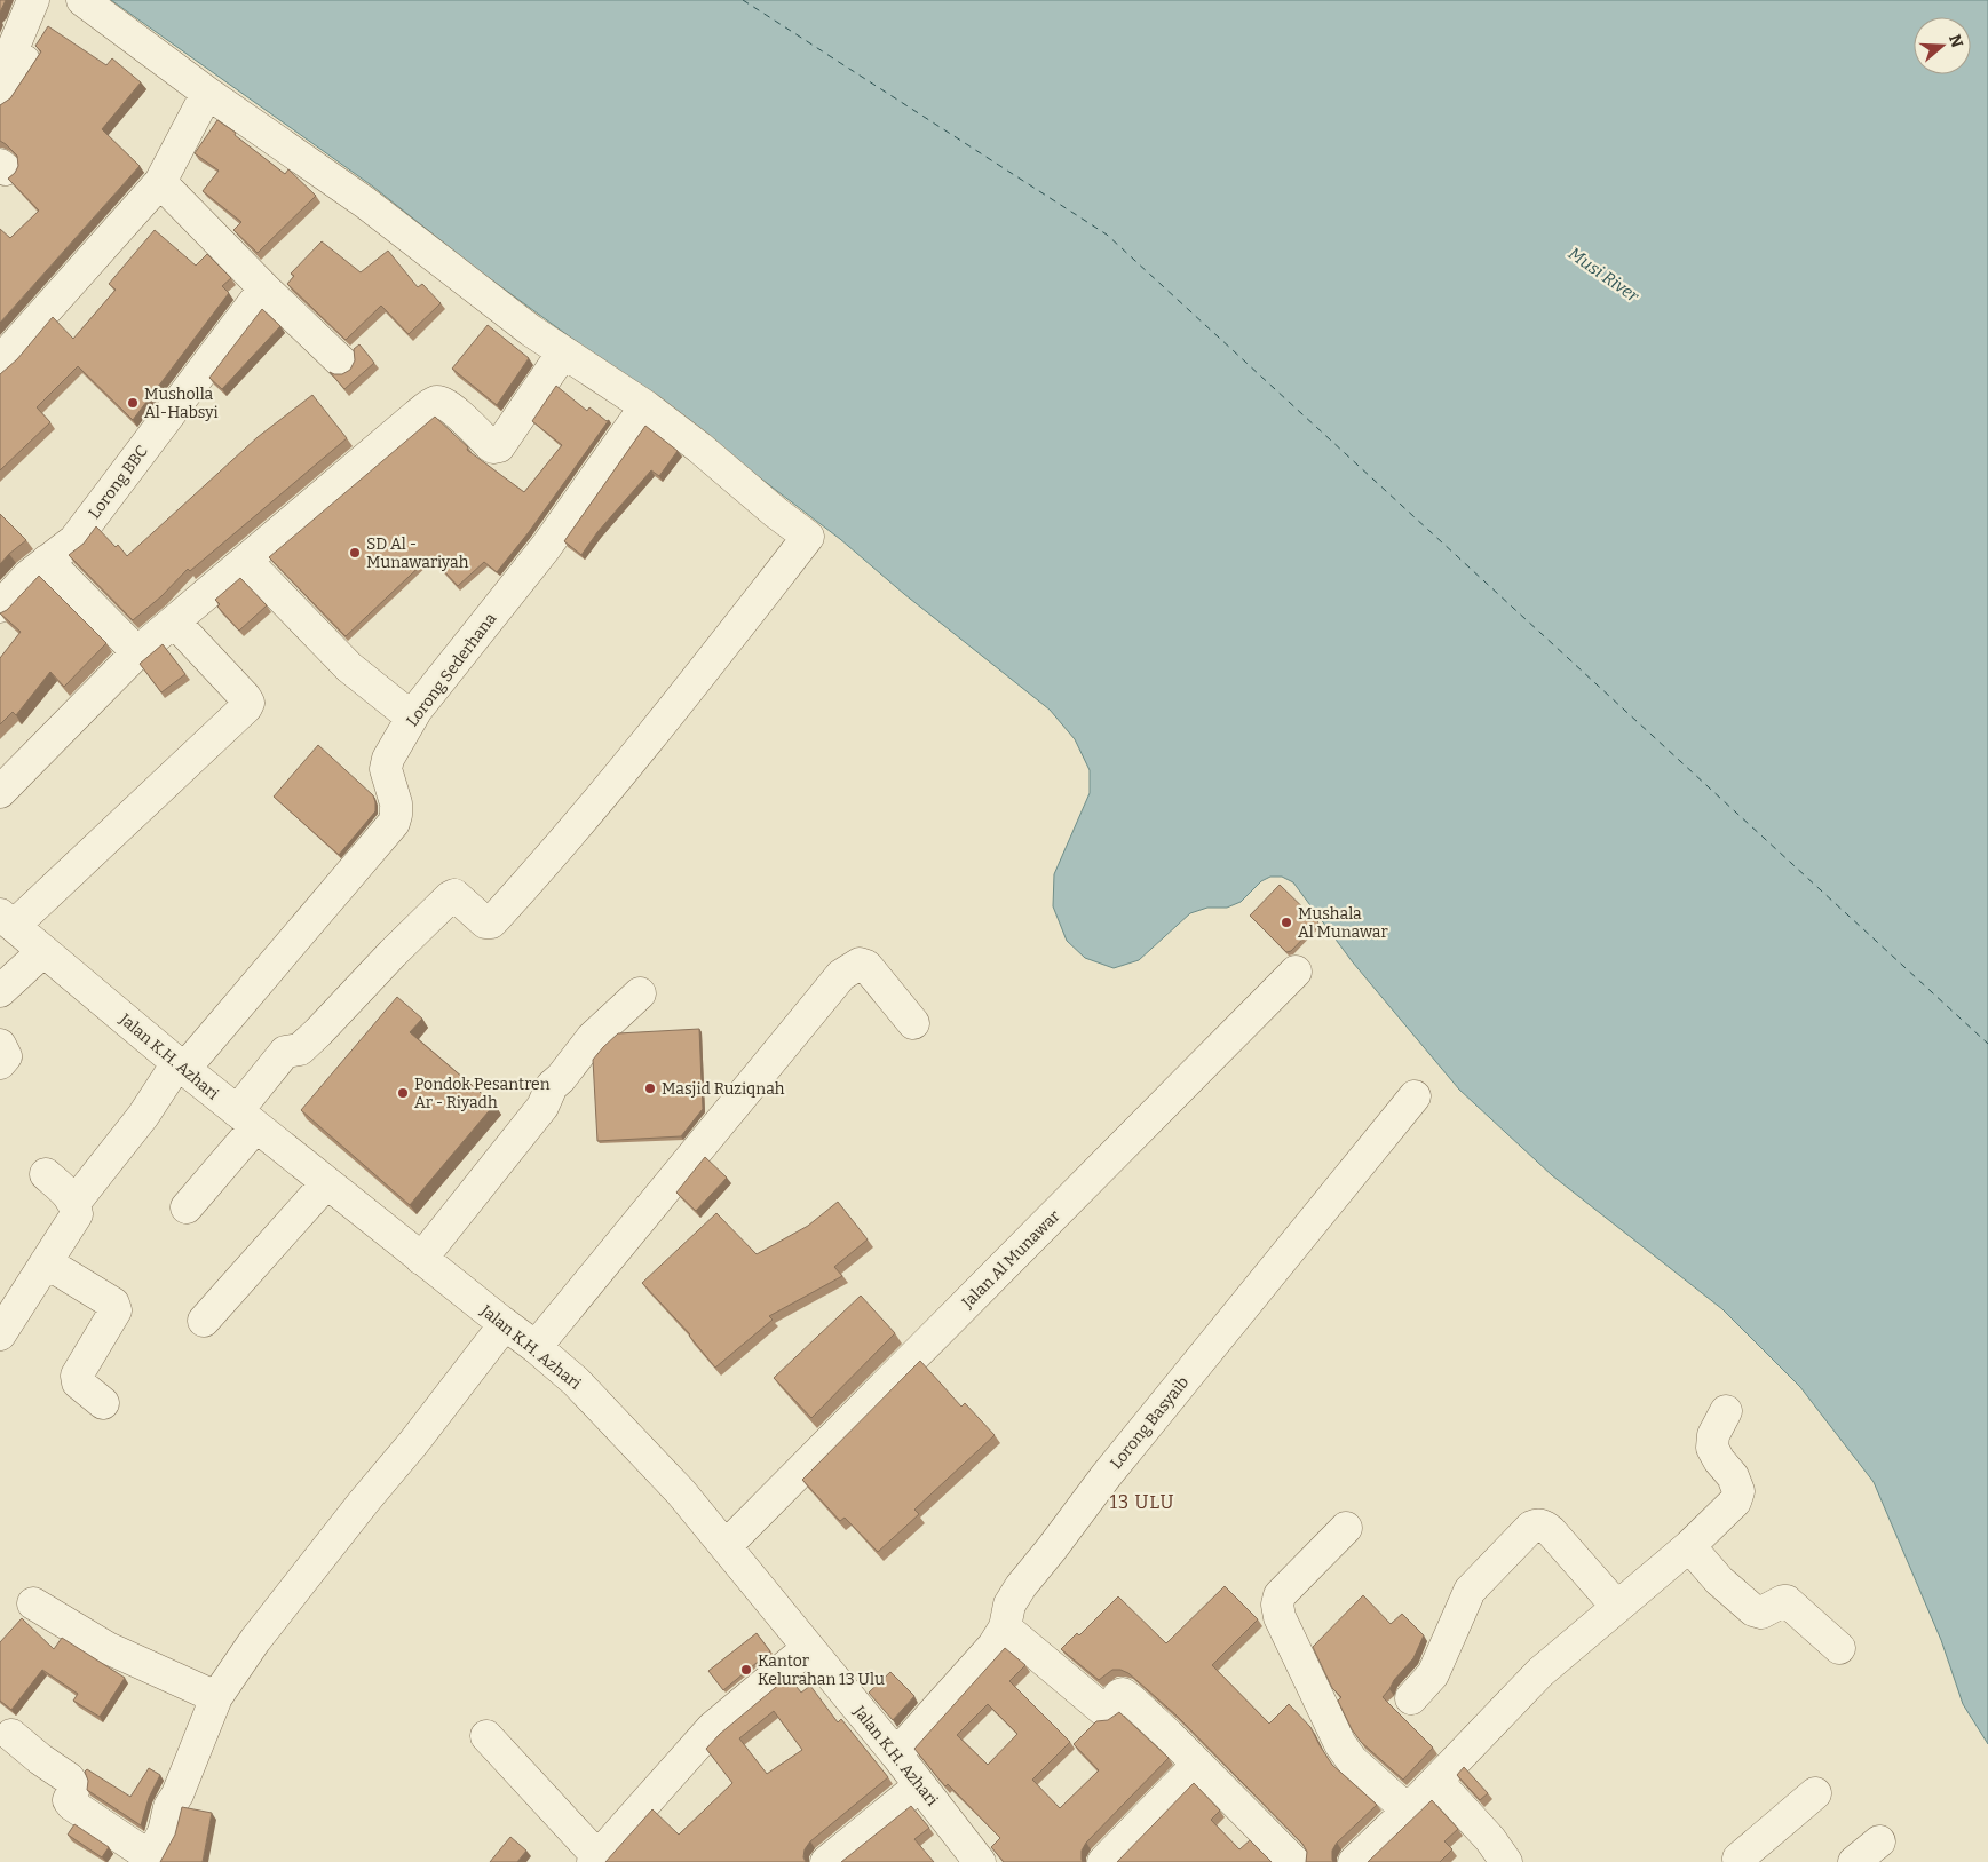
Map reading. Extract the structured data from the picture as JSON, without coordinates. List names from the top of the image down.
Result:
{
  "streets": {
    "street": [
      "Lorong BBC",
      "Lorong Sederhana",
      "Jalan K.H. Azhari",
      "Jalan Al Munawar",
      "Lorong Basyaib"
    ]
  },
  "crossings": [
    ["Lorong Sederhana", "Jalan K.H. Azhari"],
    ["Jalan K.H. Azhari", "Jalan Al Munawar"],
    ["Jalan K.H. Azhari", "Lorong Basyaib"]
  ],
  "districts": ["13 ULU"],
  "water": ["Musi River"],
  "places": [
    "Musholla Al-Habsyi",
    "SD Al - Munawariyah",
    "Mushala Al Munawar",
    "Masjid Ruziqnah",
    "Pondok Pesantren Ar - Riyadh",
    "Kantor Kelurahan 13 Ulu"
  ],
  "north": "right"
}
